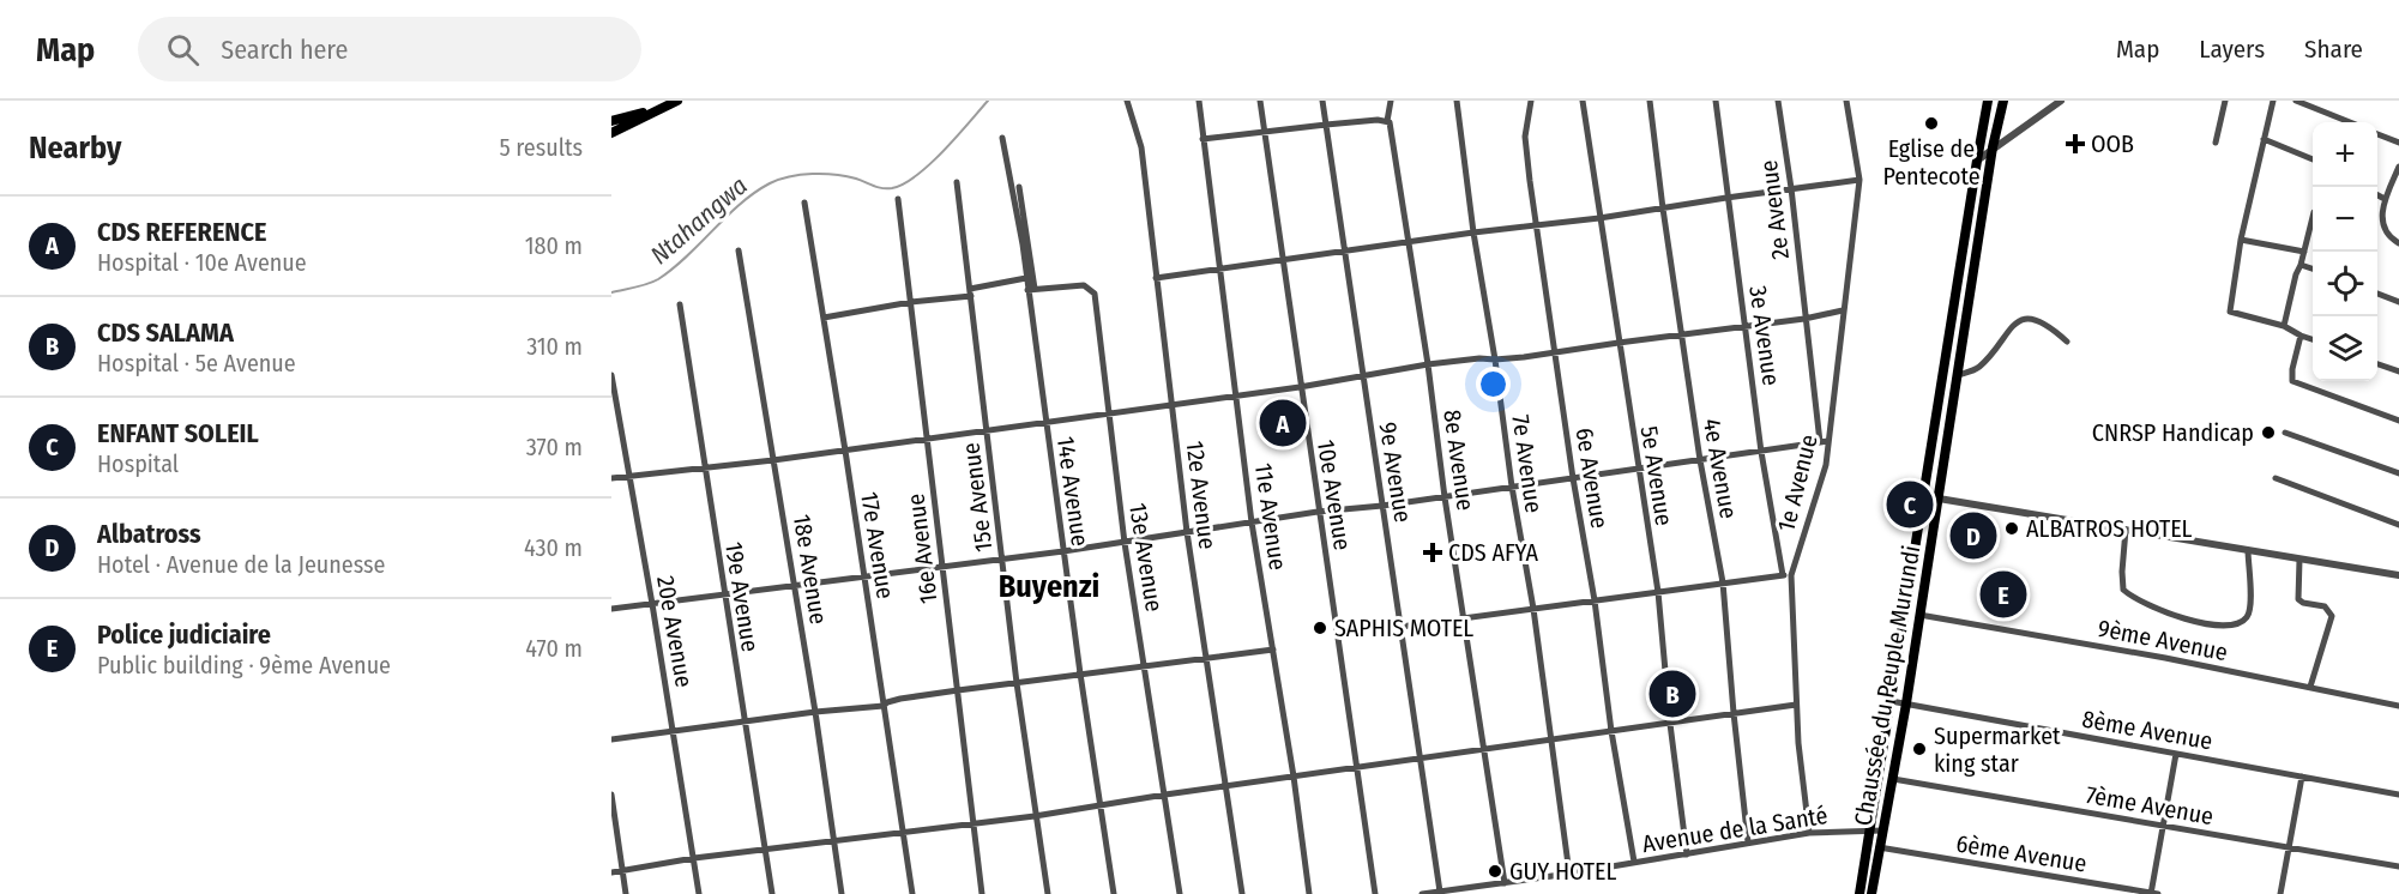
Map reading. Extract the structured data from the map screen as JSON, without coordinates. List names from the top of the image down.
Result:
{
  "streets": {
    "main road": ["Chaussée du Peuple Murundi"],
    "street": [
      "2e Avenue",
      "3e Avenue",
      "8e Avenue",
      "7e Avenue",
      "4e Avenue",
      "9e Avenue",
      "5e Avenue",
      "6e Avenue",
      "1e Avenue",
      "14e Avenue",
      "12e Avenue",
      "10e Avenue",
      "15e Avenue",
      "11e Avenue",
      "17e Avenue",
      "16e Avenue",
      "13e Avenue",
      "18e Avenue",
      "19e Avenue",
      "20e Avenue",
      "9ème Avenue",
      "8ème Avenue",
      "7ème Avenue",
      "Avenue de la Santé",
      "6ème Avenue"
    ]
  },
  "crossings": [
    ["8e Avenue", "Avenue de la Santé"],
    ["7e Avenue", "Avenue de la Santé"],
    ["4e Avenue", "Avenue de la Santé"],
    ["9e Avenue", "Avenue de la Santé"],
    ["5e Avenue", "Avenue de la Santé"],
    ["6e Avenue", "Avenue de la Santé"],
    ["1e Avenue", "Avenue de la Santé"],
    ["14e Avenue", "13e Avenue"],
    ["9ème Avenue", "Chaussée du Peuple Murundi"],
    ["Chaussée du Peuple Murundi", "8ème Avenue"],
    ["Chaussée du Peuple Murundi", "7ème Avenue"],
    ["Chaussée du Peuple Murundi", "Avenue de la Santé"],
    ["Chaussée du Peuple Murundi", "6ème Avenue"]
  ],
  "districts": ["Buyenzi"],
  "water": ["Ntahangwa"],
  "places": {
    "other": [
      "Eglise de Pentecote",
      "CNRSP Handicap",
      "ALBATROS HOTEL",
      "SAPHIS MOTEL",
      "Supermarket king star",
      "GUY HOTEL"
    ],
    "health": ["OOB", "CDS AFYA"]
  },
  "page": {
    "header": "Map",
    "search": "Search here",
    "nav": ["Map", "Layers", "Share"],
    "heading": ["Nearby", "5 results"],
    "map_buttons": ["+", "−"],
    "list": [
      {
        "mark": "A",
        "name": "CDS REFERENCE",
        "note": "Hospital · 10e Avenue",
        "value": "180 m"
      },
      {
        "mark": "B",
        "name": "CDS SALAMA",
        "note": "Hospital · 5e Avenue",
        "value": "310 m"
      },
      {
        "mark": "C",
        "name": "ENFANT SOLEIL",
        "note": "Hospital",
        "value": "370 m"
      },
      {
        "mark": "D",
        "name": "Albatross",
        "note": "Hotel · Avenue de la Jeunesse",
        "value": "430 m"
      },
      {
        "mark": "E",
        "name": "Police judiciaire",
        "note": "Public building · 9ème Avenue",
        "value": "470 m"
      }
    ],
    "pins": [
      "A",
      "C",
      "D",
      "E",
      "B"
    ]
  }
}
